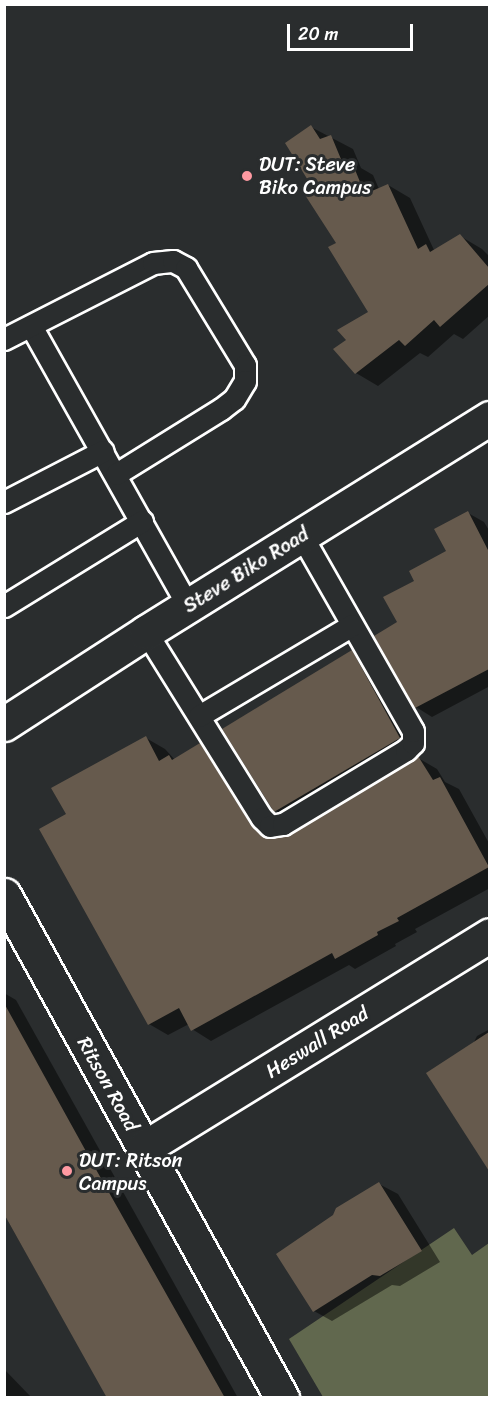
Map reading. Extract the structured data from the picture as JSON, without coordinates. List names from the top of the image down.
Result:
{
  "streets": {
    "street": ["Steve Biko Road", "Heswall Road", "Ritson Road"]
  },
  "crossings": [
    ["Heswall Road", "Ritson Road"]
  ],
  "places": ["DUT: Steve Biko Campus", "DUT: Ritson Campus"],
  "scale_bar": "20 m"
}
